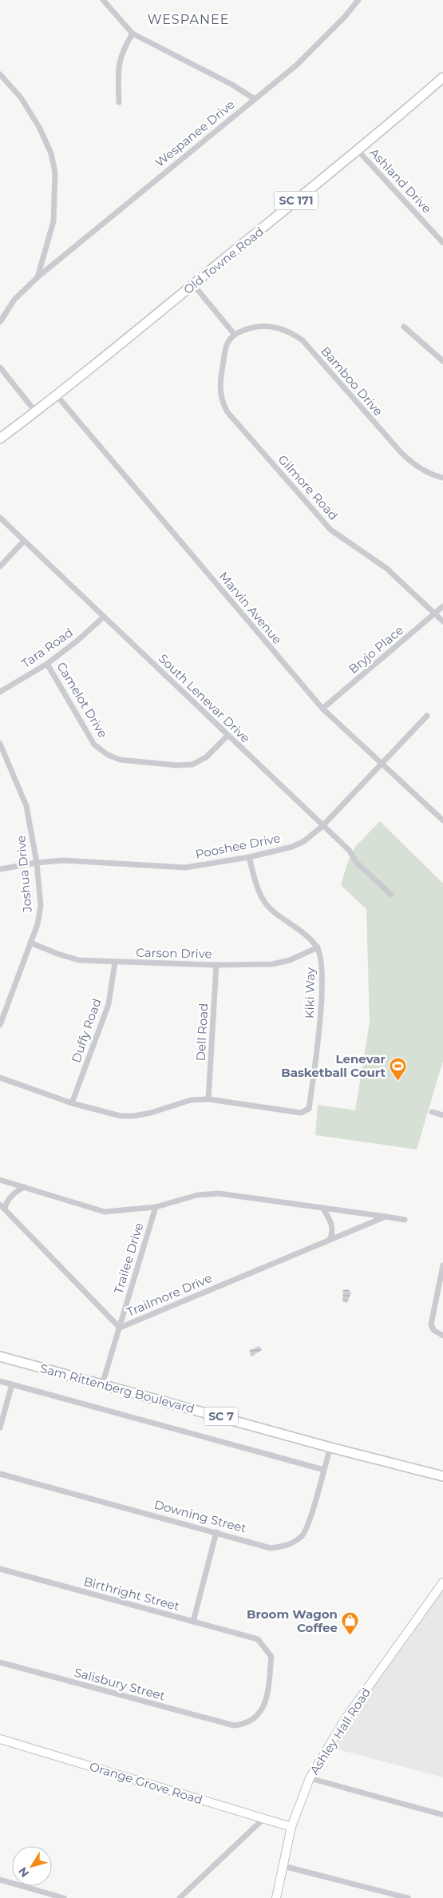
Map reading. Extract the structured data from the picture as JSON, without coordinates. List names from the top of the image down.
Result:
{
  "streets": {
    "main road": [
      "SC 171",
      "Old Towne Road",
      "Sam Rittenberg Boulevard",
      "SC 7"
    ],
    "street": [
      "Wespanee Drive",
      "Ashland Drive",
      "Bamboo Drive",
      "Gilmore Road",
      "Marvin Avenue",
      "Tara Road",
      "Bryjo Place",
      "South Lenevar Drive",
      "Camelot Drive",
      "Pooshee Drive",
      "Joshua Drive",
      "Carson Drive",
      "Kiki Way",
      "Duffy Road",
      "Dell Road",
      "Trailee Drive",
      "Trailmore Drive",
      "Downing Street",
      "Birthright Street",
      "Salisbury Street",
      "Ashley Hall Road",
      "Orange Grove Road"
    ]
  },
  "crossings": [
    ["Ashland Drive", "Old Towne Road"],
    ["Old Towne Road", "Marvin Avenue"],
    ["Bamboo Drive", "Gilmore Road"],
    ["Gilmore Road", "Bryjo Place"],
    ["Marvin Avenue", "Bryjo Place"],
    ["Marvin Avenue", "Pooshee Drive"],
    ["Tara Road", "South Lenevar Drive"],
    ["Tara Road", "Camelot Drive"],
    ["South Lenevar Drive", "Camelot Drive"],
    ["South Lenevar Drive", "Pooshee Drive"],
    ["Pooshee Drive", "Joshua Drive"],
    ["Pooshee Drive", "Kiki Way"],
    ["Joshua Drive", "Carson Drive"],
    ["Carson Drive", "Kiki Way"],
    ["Carson Drive", "Duffy Road"],
    ["Carson Drive", "Dell Road"],
    ["Kiki Way", "Dell Road"],
    ["Trailee Drive", "Trailmore Drive"],
    ["Trailee Drive", "Sam Rittenberg Boulevard"],
    ["Sam Rittenberg Boulevard", "Downing Street"],
    ["Birthright Street", "Salisbury Street"],
    ["Ashley Hall Road", "Orange Grove Road"]
  ],
  "districts": ["WESPANEE"],
  "places": {
    "sports": ["Lenevar Basketball Court"],
    "shop": ["Broom Wagon Coffee"]
  },
  "north": "bottom left"
}
